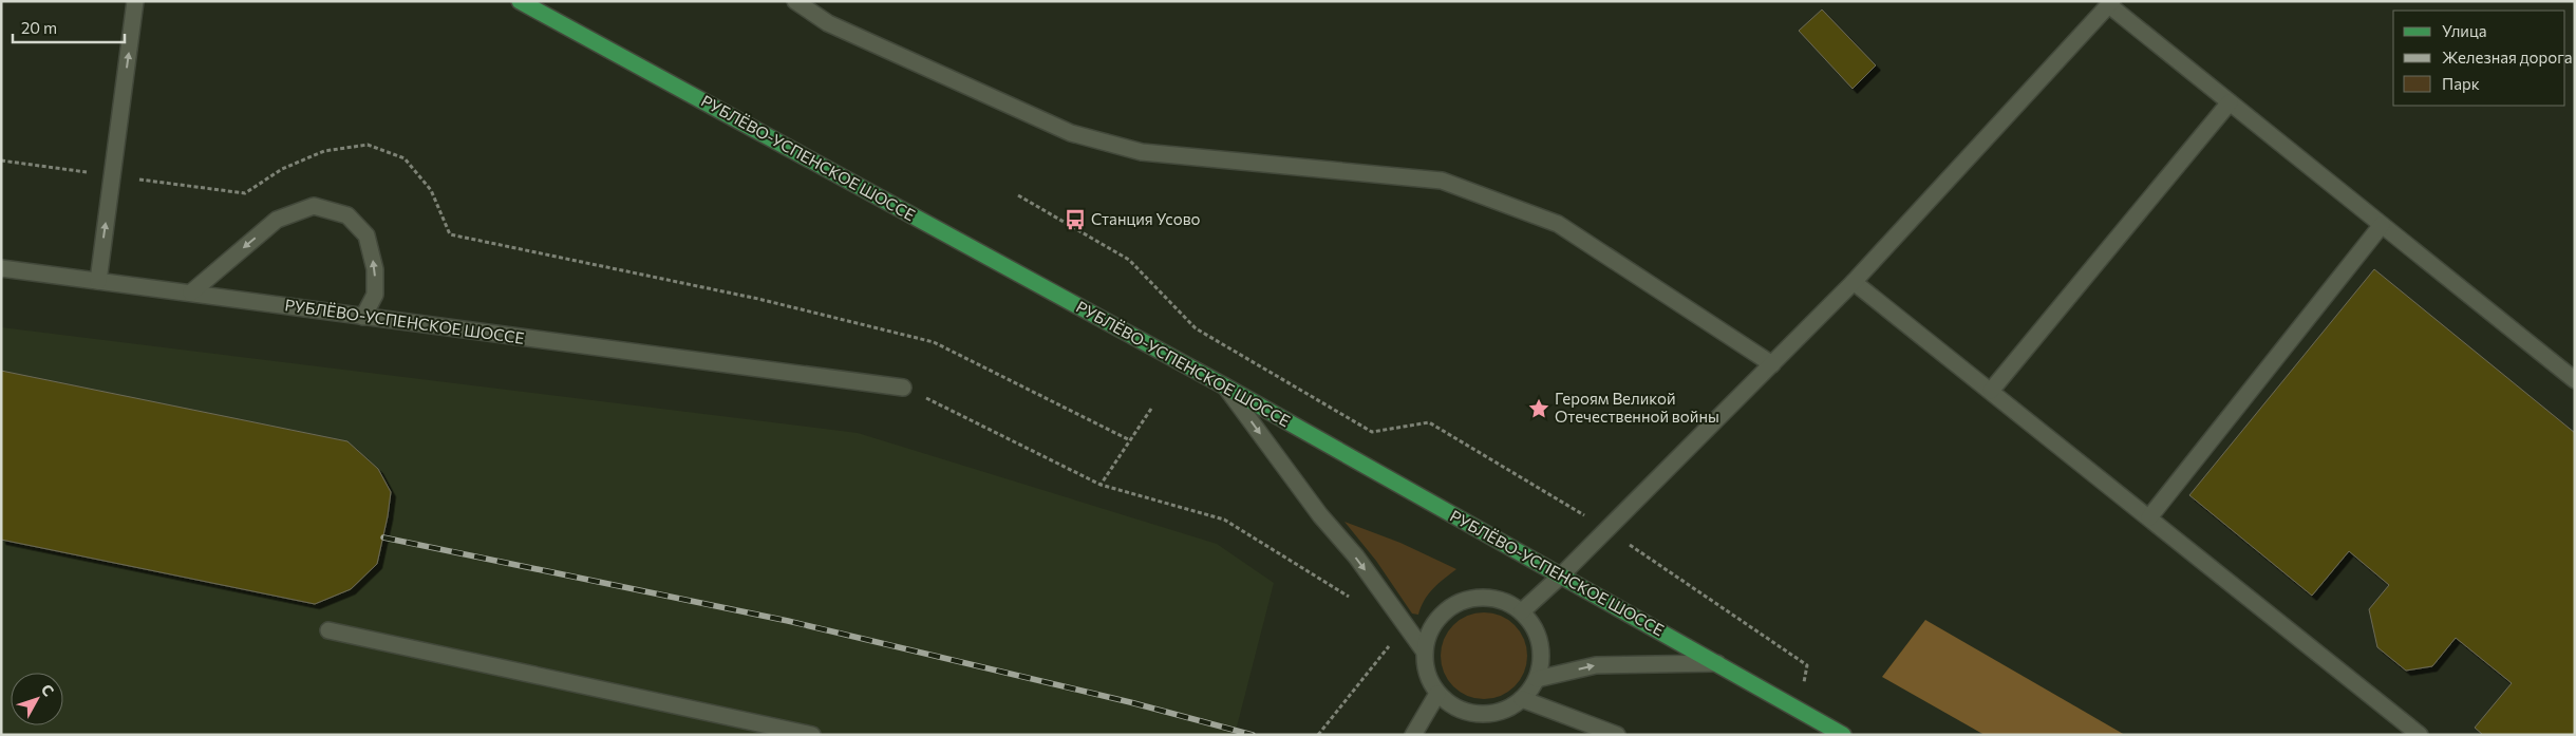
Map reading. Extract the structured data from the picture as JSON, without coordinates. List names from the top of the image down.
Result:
{
  "streets": {
    "main road": ["РУБЛЁВО-УСПЕНСКОЕ ШОССЕ"]
  },
  "places": {
    "bus stop": ["Станция Усово"],
    "place": ["Героям Великой Отечественной войны"]
  },
  "legend": ["Улица", "Железная дорога", "Парк"],
  "scale_bar": "20 m",
  "north": "top right"
}
